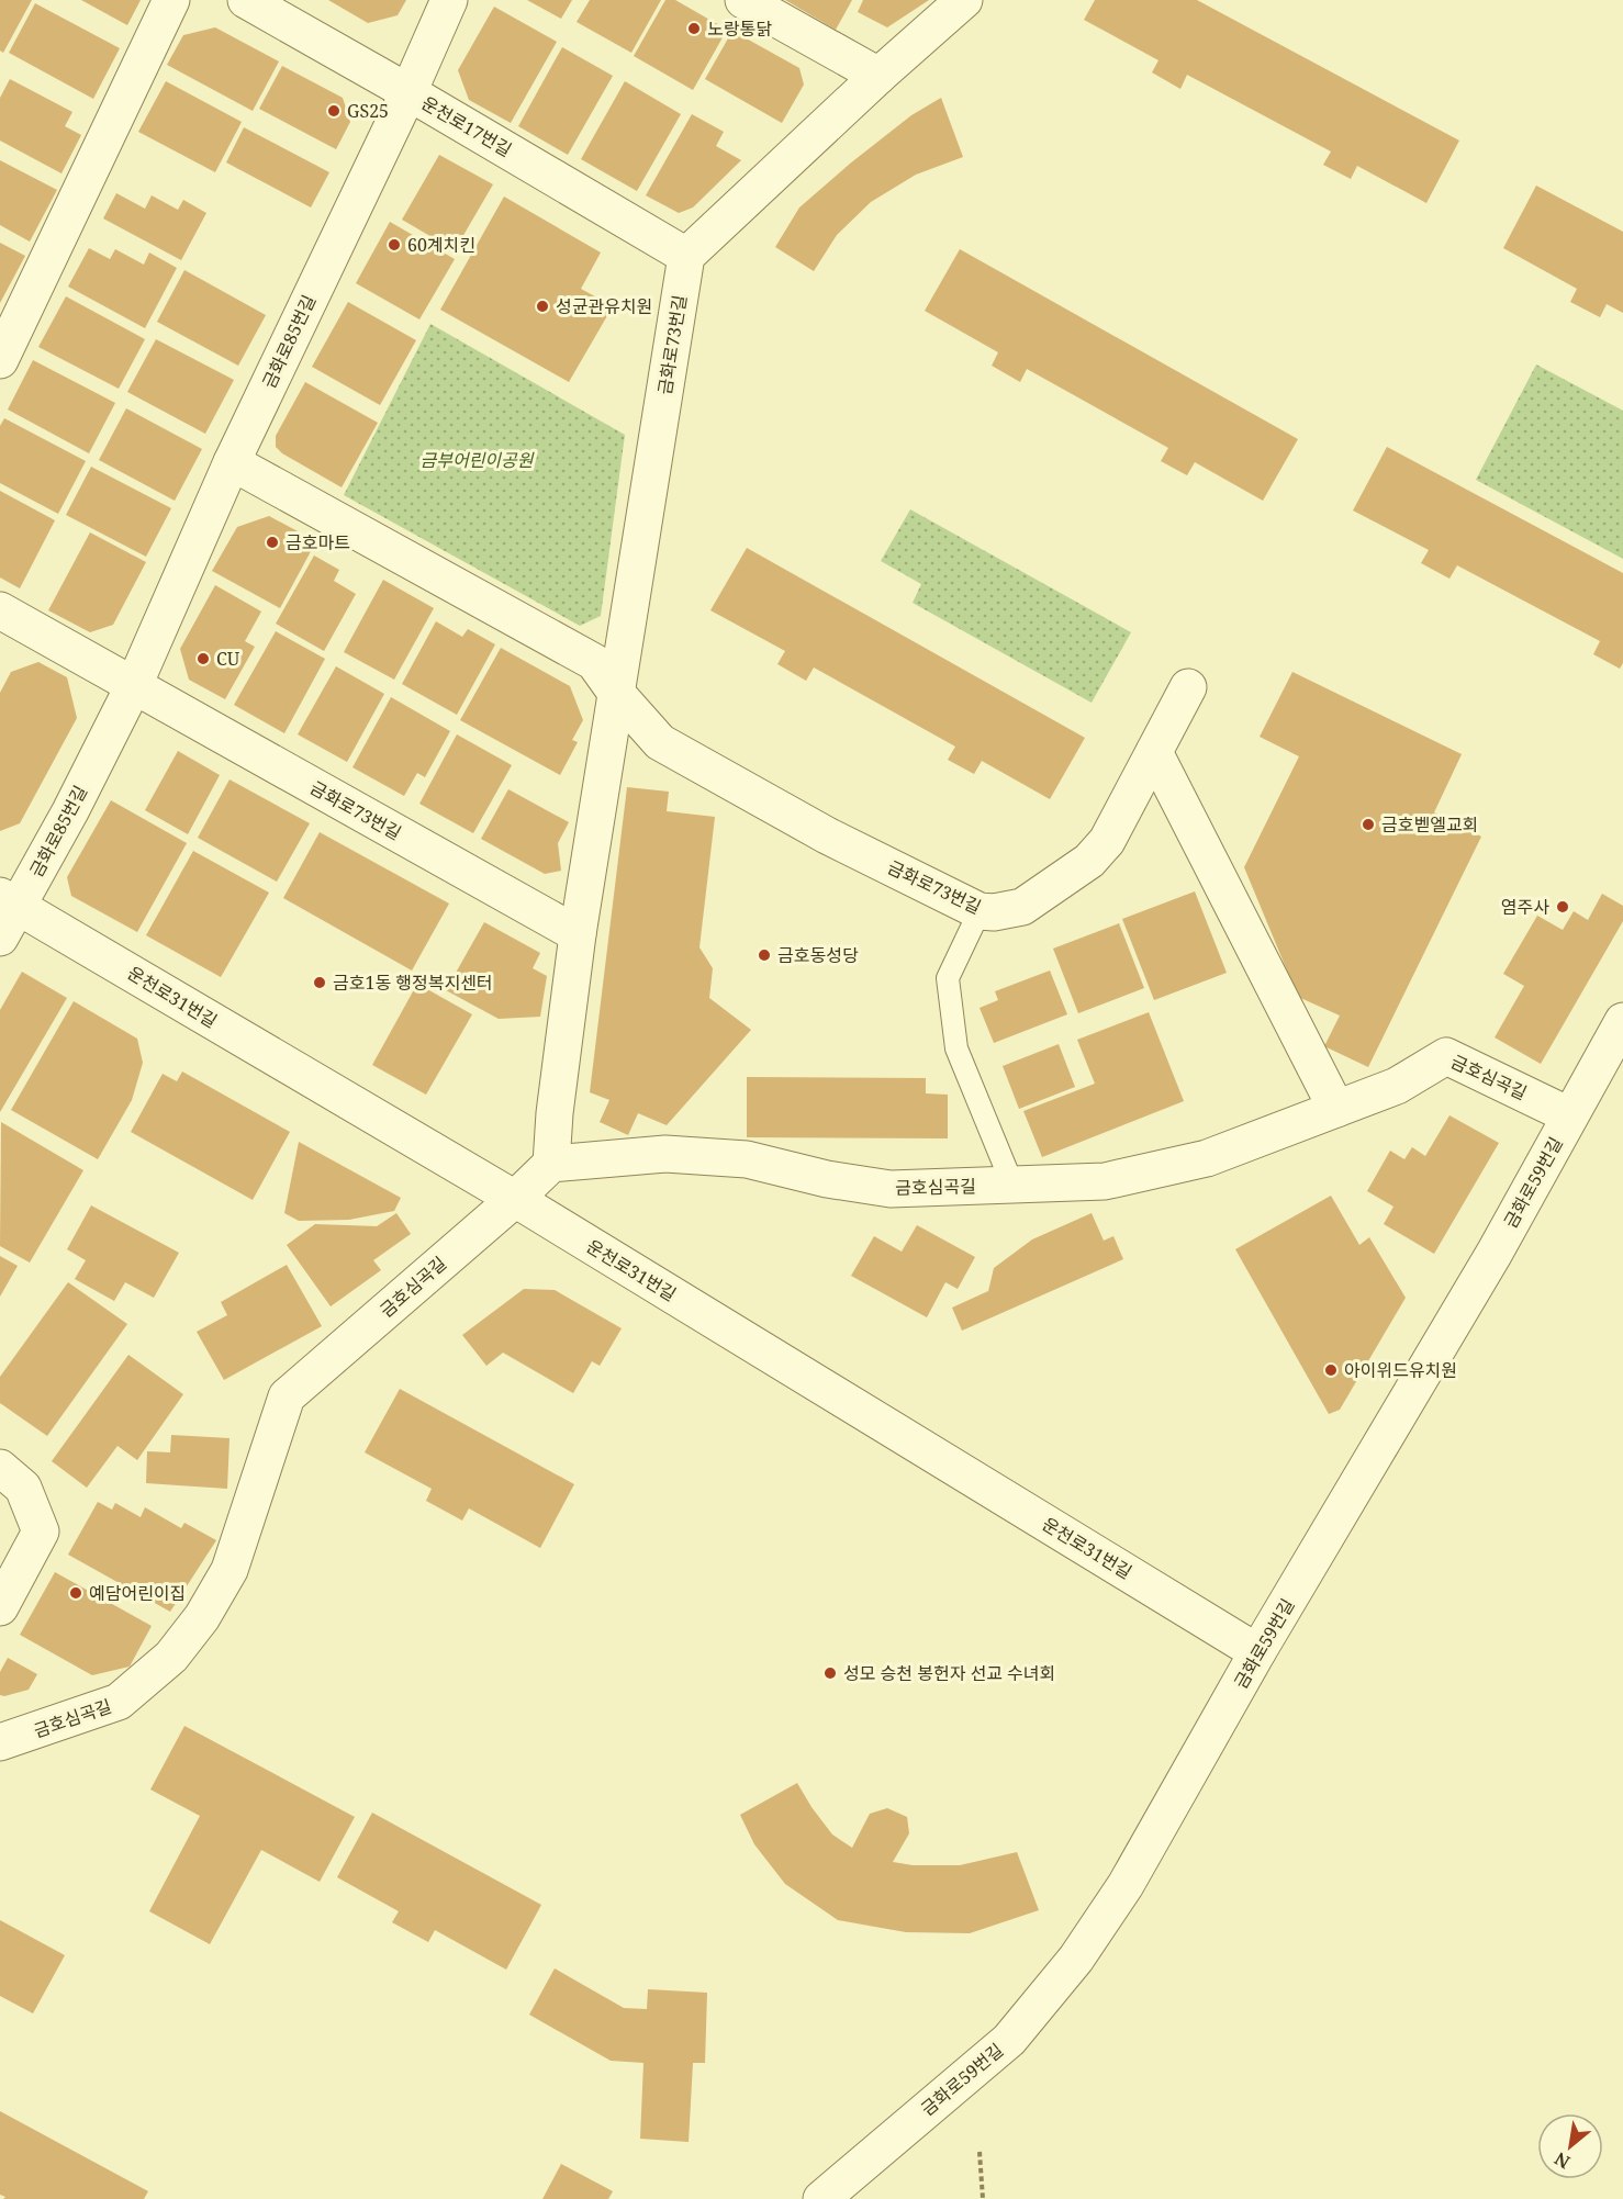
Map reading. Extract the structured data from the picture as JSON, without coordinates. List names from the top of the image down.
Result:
{
  "streets": {
    "street": [
      "운천로17번길",
      "금화로85번길",
      "금화로73번길",
      "운천로31번길",
      "금호심곡길",
      "금화로59번길"
    ]
  },
  "crossings": [
    ["운천로17번길", "금화로85번길"],
    ["운천로17번길", "금화로73번길"],
    ["금화로85번길", "금화로73번길"],
    ["금화로85번길", "운천로31번길"],
    ["금화로73번길", "금호심곡길"],
    ["운천로31번길", "금호심곡길"],
    ["운천로31번길", "금화로59번길"],
    ["금호심곡길", "금화로59번길"]
  ],
  "parks": ["금부어린이공원"],
  "places": [
    "노랑통닭",
    "GS25",
    "60계치킨",
    "성균관유치원",
    "금호마트",
    "CU",
    "금호벧엘교회",
    "염주사",
    "금호동성당",
    "금호1동 행정복지센터",
    "아이위드유치원",
    "예담어린이집",
    "성모 승천 봉헌자 선교 수녀회"
  ],
  "north": "bottom left"
}
